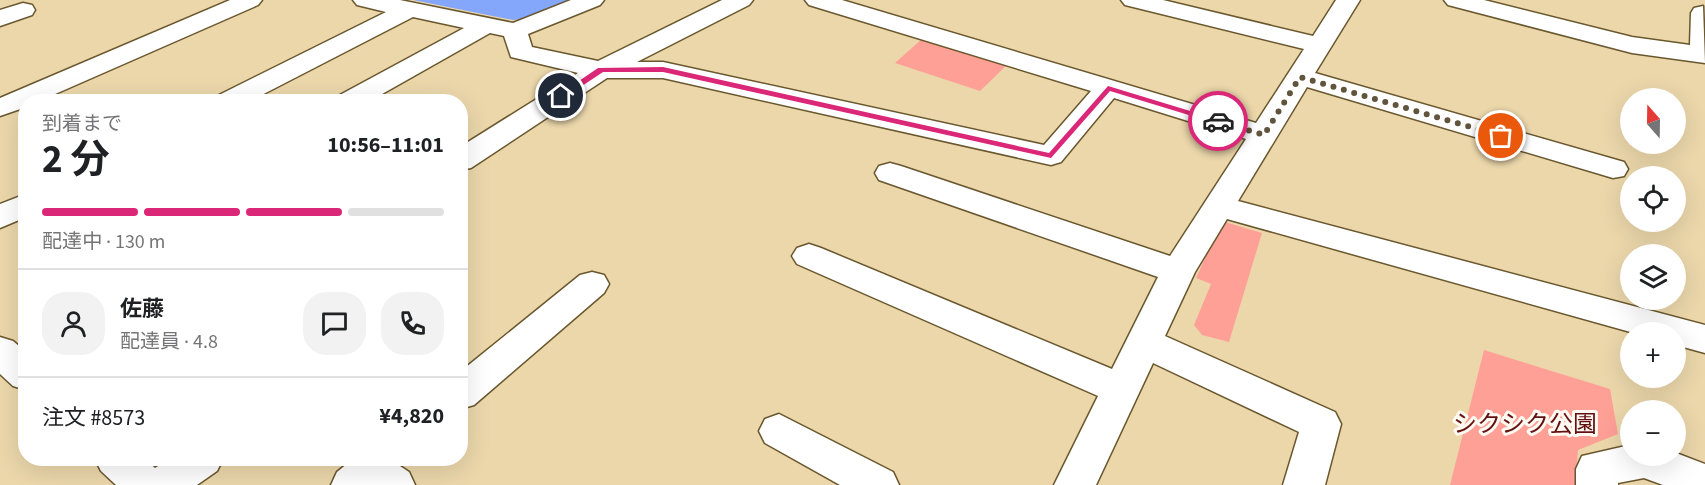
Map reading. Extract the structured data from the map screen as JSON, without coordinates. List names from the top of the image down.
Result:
{
  "parks": ["シクシク公園"],
  "north": "top",
  "page": {
    "map_buttons": ["+", "−"],
    "heading": ["2 分", "到着まで", "10:56–11:01"],
    "panel": [
      "佐藤",
      "配達員 · 4.8",
      "注文 #8573",
      "¥4,820"
    ],
    "bar": "配達中 · 130 m"
  }
}
